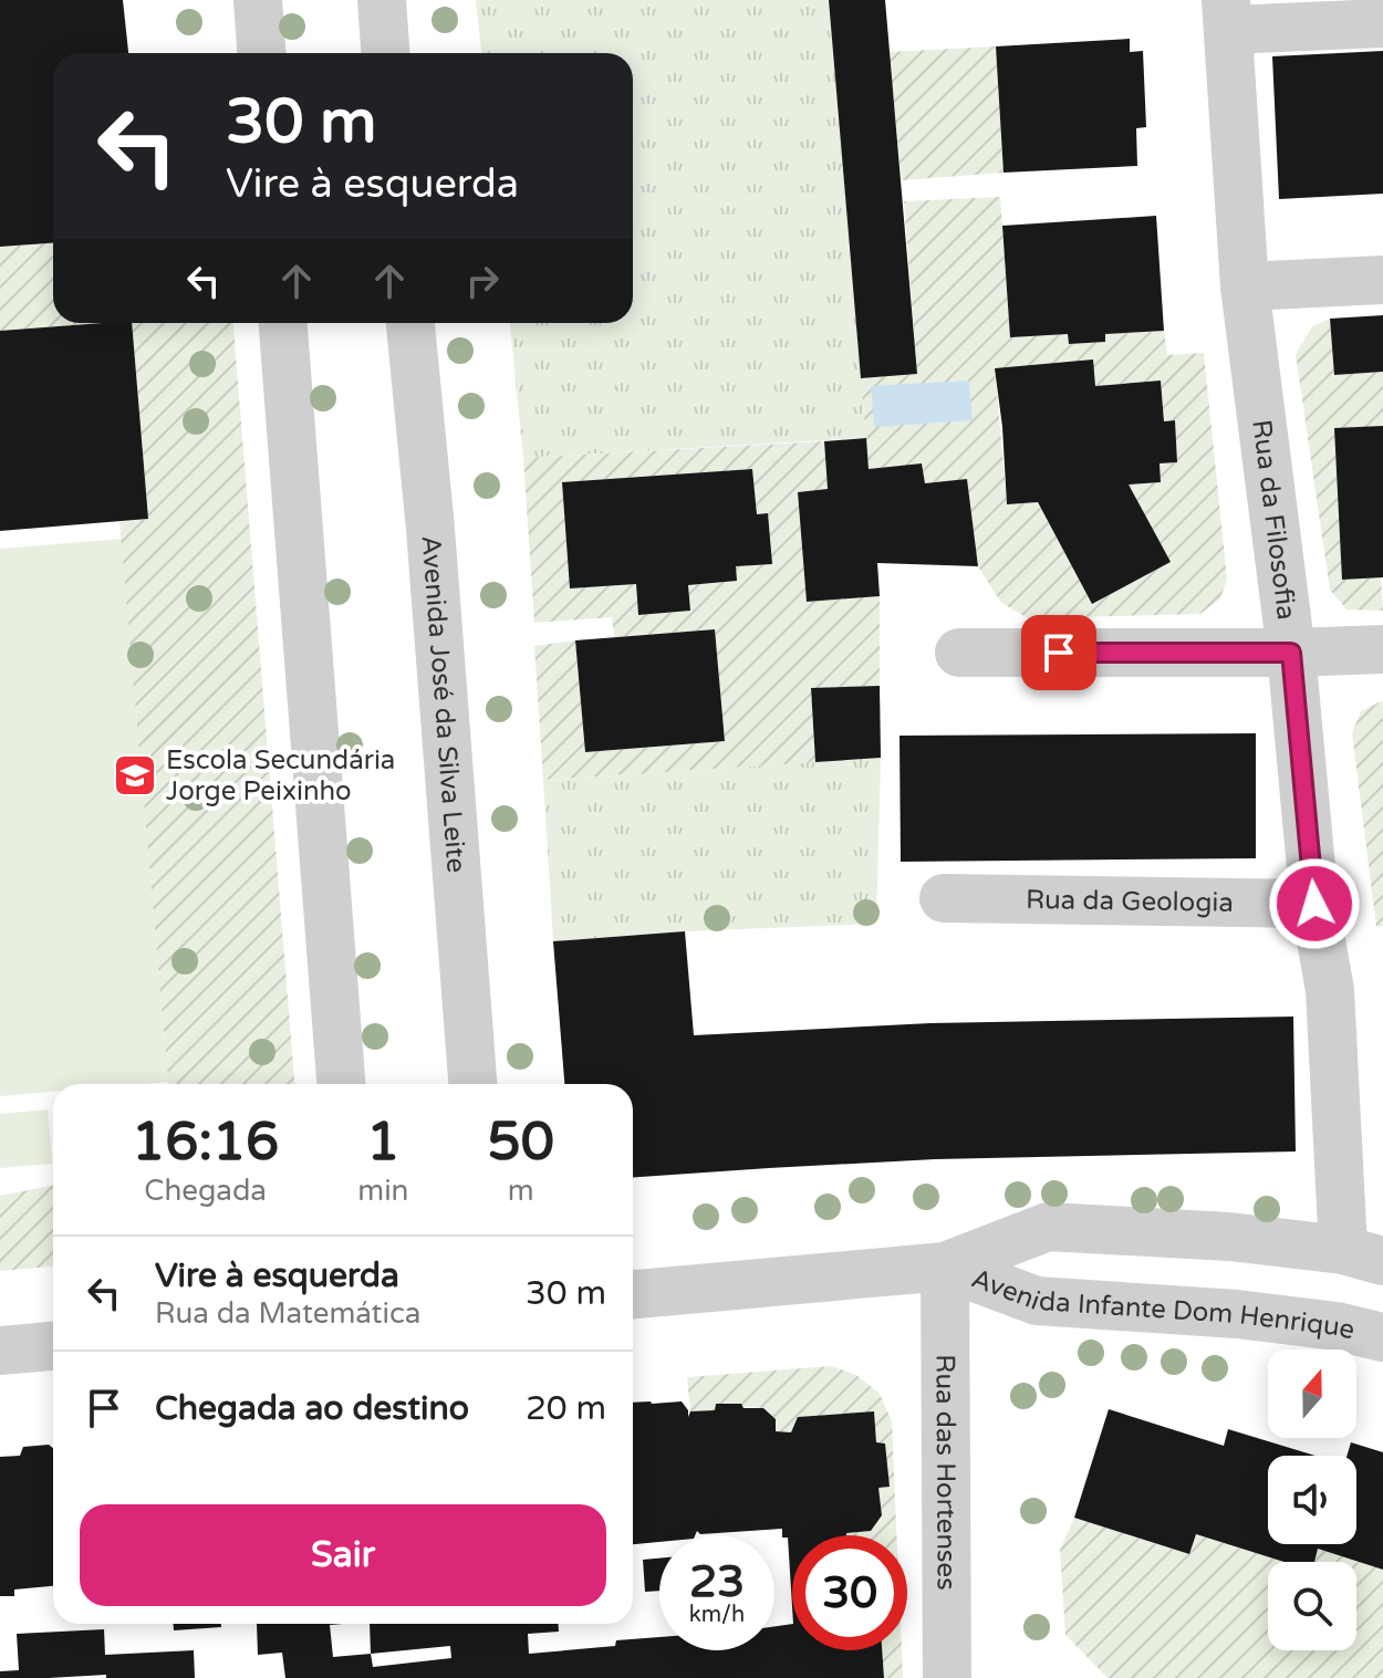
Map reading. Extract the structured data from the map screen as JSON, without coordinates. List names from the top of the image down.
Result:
{
  "streets": {
    "street": [
      "Rua da Filosofia",
      "Avenida José da Silva Leite",
      "Rua da Geologia",
      "Avenida Infante Dom Henrique",
      "Rua das Hortenses"
    ]
  },
  "crossings": [
    ["Rua da Filosofia", "Rua da Geologia"],
    ["Rua da Filosofia", "Avenida Infante Dom Henrique"],
    ["Avenida Infante Dom Henrique", "Rua das Hortenses"]
  ],
  "places": {
    "school or university": ["Escola Secundária Jorge Peixinho"]
  },
  "north": "top",
  "page": {
    "turn": ["30 m", "Vire à esquerda"],
    "eta": [
      "16:16",
      "Chegada",
      "1",
      "min",
      "50",
      "m"
    ],
    "list": [
      {
        "name": "Vire à esquerda",
        "note": "Rua da Matemática",
        "value": "30 m"
      },
      {
        "name": "Chegada ao destino",
        "value": "20 m"
      }
    ],
    "buttons": "Sair",
    "speed": "23 km/h",
    "limit": "30"
  }
}
